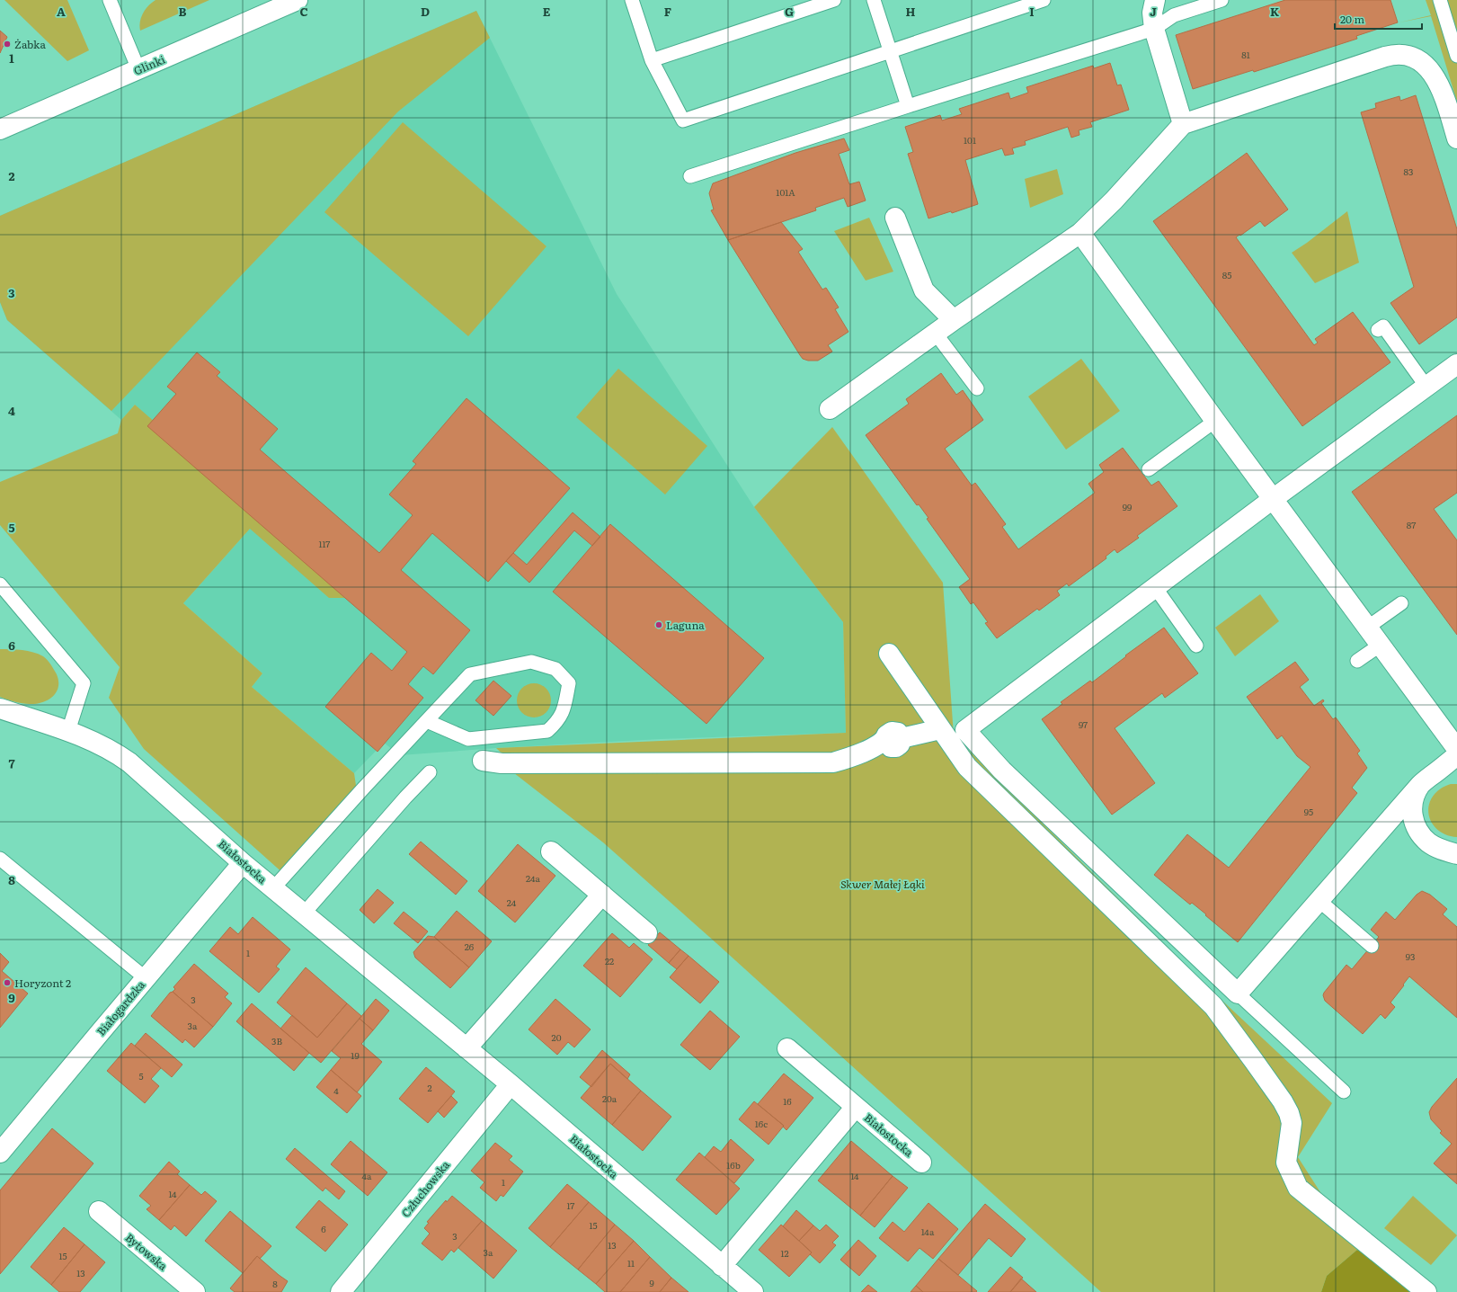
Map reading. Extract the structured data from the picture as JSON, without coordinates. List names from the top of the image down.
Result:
{
  "streets": {
    "street": [
      "Glinki",
      "Białostocka",
      "Białogardzka",
      "Człuchowska",
      "Bytowska"
    ]
  },
  "crossings": [
    ["Białostocka", "Białogardzka"],
    ["Białostocka", "Człuchowska"]
  ],
  "parks": ["Skwer Małej Łąki"],
  "places": ["Żabka", "Laguna", "Horyzont 2"],
  "house_numbers": [
    "81",
    "101",
    "83",
    "101A",
    "85",
    "99",
    "87",
    "117",
    "97",
    "95",
    "24a",
    "24",
    "26",
    "1",
    "93",
    "22",
    "3",
    "3a",
    "20",
    "3B",
    "19",
    "5",
    "2",
    "4",
    "20a",
    "16",
    "16c",
    "16b",
    "4a",
    "14",
    "1",
    "14",
    "17",
    "15",
    "6",
    "14a",
    "3",
    "13",
    "3a",
    "12",
    "15",
    "11",
    "13",
    "9",
    "8"
  ],
  "scale_bar": "20 m",
  "grid": {
    "columns": [
      "A",
      "B",
      "C",
      "D",
      "E",
      "F",
      "G",
      "H",
      "I",
      "J",
      "K"
    ],
    "rows": [
      "1",
      "2",
      "3",
      "4",
      "5",
      "6",
      "7",
      "8",
      "9"
    ]
  }
}
